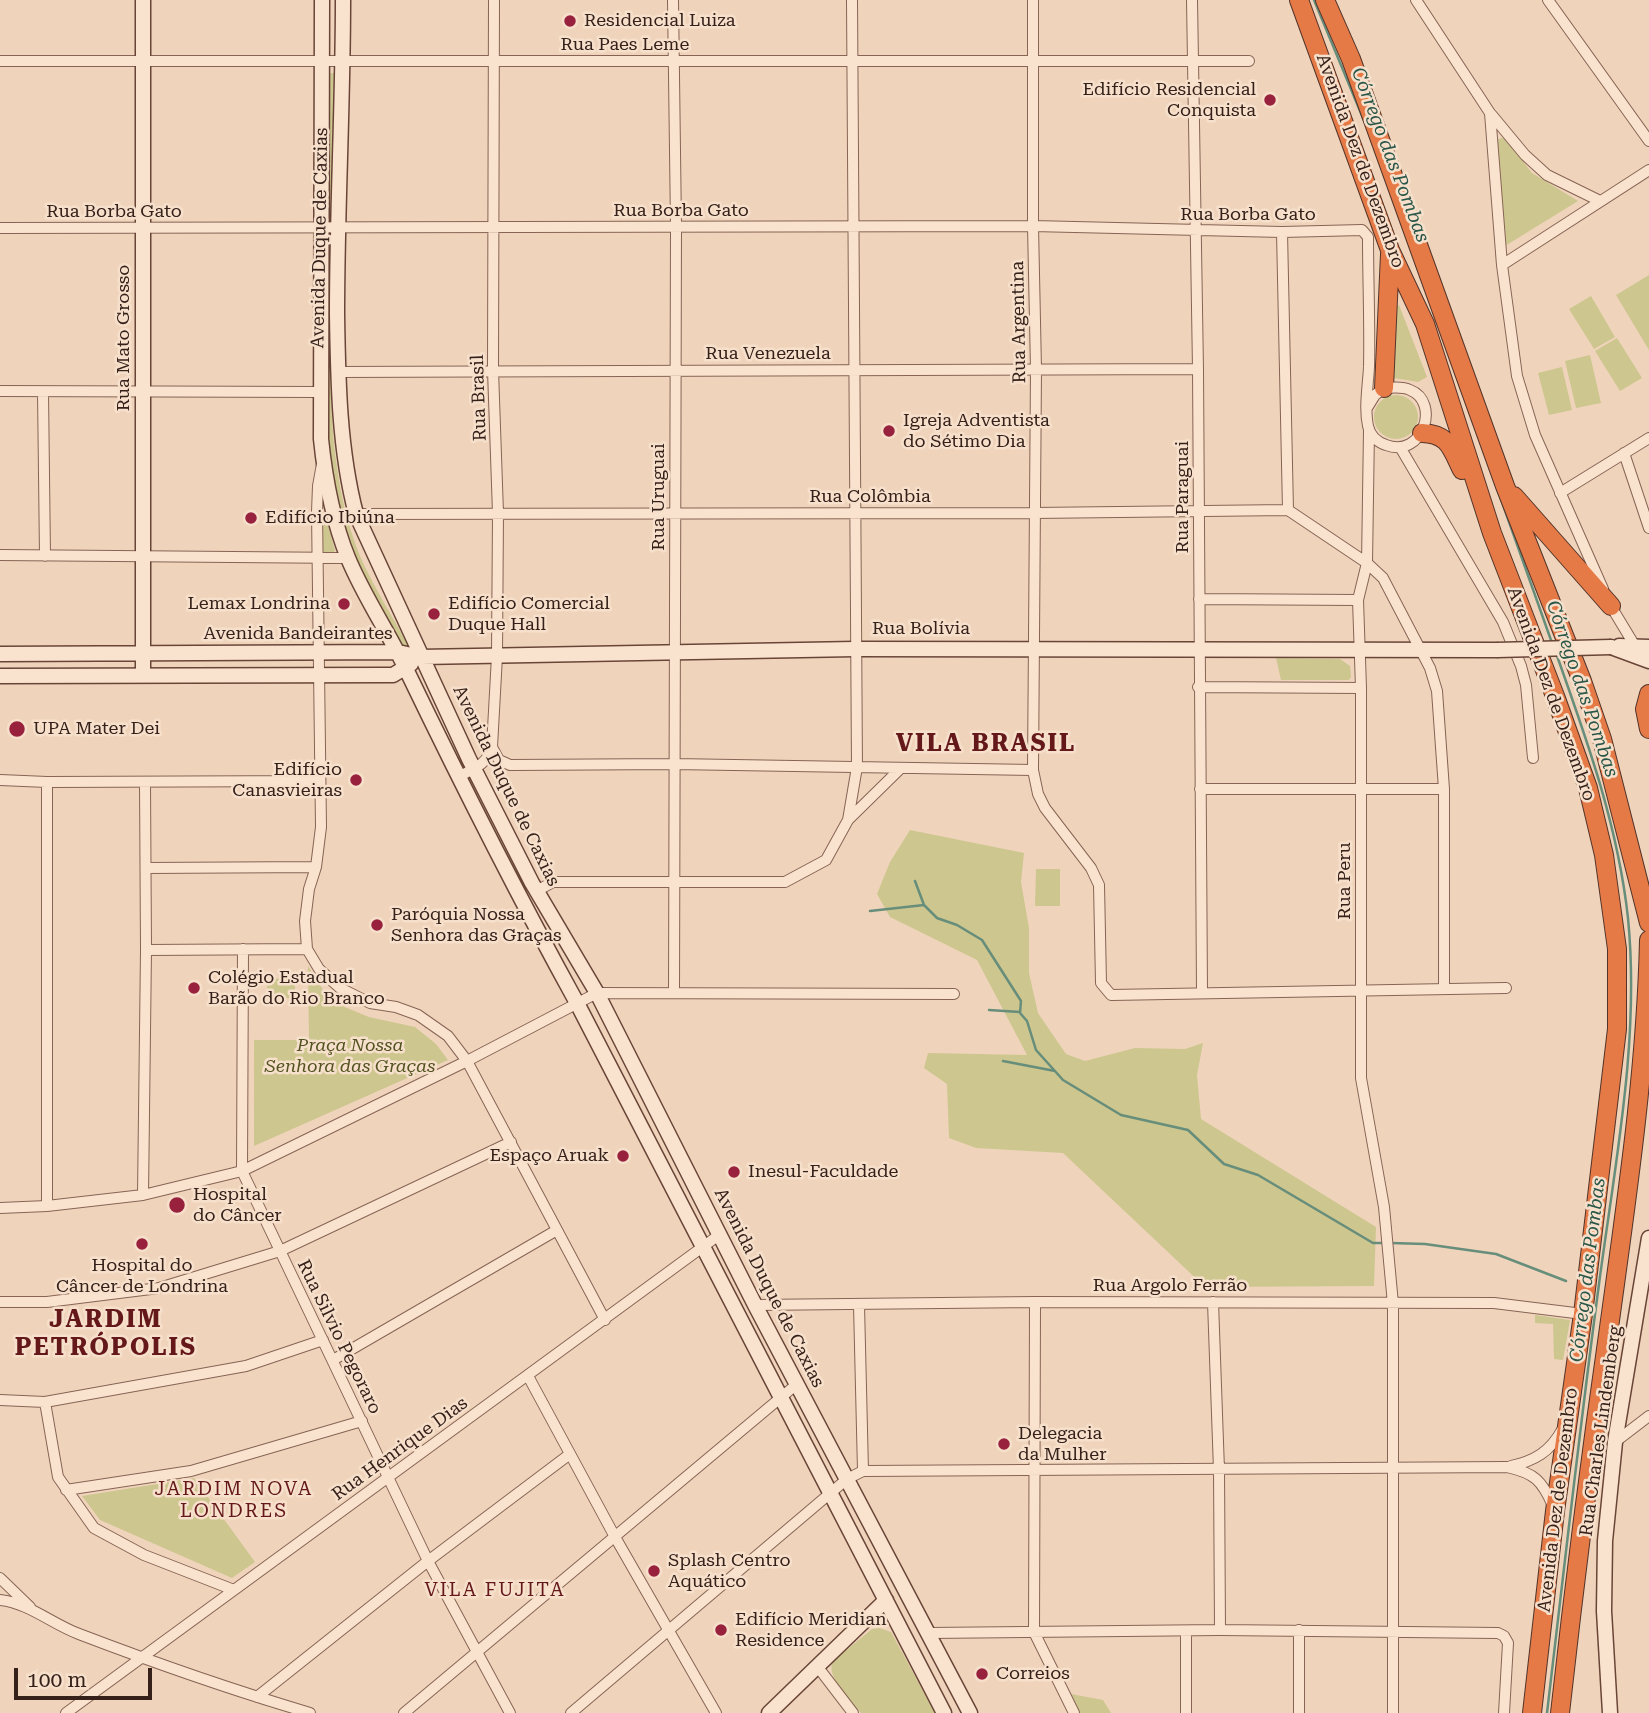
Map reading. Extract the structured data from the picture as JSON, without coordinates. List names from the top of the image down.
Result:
{
  "streets": {
    "highway": ["Avenida Dez de Dezembro"],
    "main road": [
      "Avenida Duque de Caxias",
      "Rua Mato Grosso",
      "Rua Bolívia",
      "Avenida Bandeirantes",
      "Rua Charles Lindemberg"
    ],
    "street": [
      "Rua Paes Leme",
      "Rua Borba Gato",
      "Rua Argentina",
      "Rua Venezuela",
      "Rua Brasil",
      "Rua Uruguai",
      "Rua Colômbia",
      "Rua Paraguai",
      "Rua Peru",
      "Rua Argolo Ferrão",
      "Rua Silvio Pegoraro",
      "Rua Henrique Dias"
    ]
  },
  "crossings": [
    ["Rua Paes Leme", "Avenida Duque de Caxias"],
    ["Rua Paes Leme", "Rua Argentina"],
    ["Rua Paes Leme", "Rua Mato Grosso"],
    ["Rua Paes Leme", "Rua Brasil"],
    ["Rua Paes Leme", "Rua Uruguai"],
    ["Rua Paes Leme", "Rua Paraguai"],
    ["Avenida Dez de Dezembro", "Rua Argolo Ferrão"],
    ["Rua Borba Gato", "Avenida Duque de Caxias"],
    ["Rua Borba Gato", "Rua Argentina"],
    ["Rua Borba Gato", "Rua Mato Grosso"],
    ["Rua Borba Gato", "Rua Brasil"],
    ["Rua Borba Gato", "Rua Uruguai"],
    ["Rua Borba Gato", "Rua Paraguai"],
    ["Avenida Duque de Caxias", "Rua Venezuela"],
    ["Avenida Duque de Caxias", "Rua Colômbia"],
    ["Avenida Duque de Caxias", "Rua Bolívia"],
    ["Avenida Duque de Caxias", "Avenida Bandeirantes"],
    ["Avenida Duque de Caxias", "Rua Argolo Ferrão"],
    ["Avenida Duque de Caxias", "Rua Henrique Dias"],
    ["Rua Argentina", "Rua Venezuela"],
    ["Rua Argentina", "Rua Colômbia"],
    ["Rua Argentina", "Rua Paraguai"],
    ["Rua Argentina", "Rua Bolívia"],
    ["Rua Mato Grosso", "Avenida Bandeirantes"],
    ["Rua Venezuela", "Rua Brasil"],
    ["Rua Venezuela", "Rua Uruguai"],
    ["Rua Venezuela", "Rua Paraguai"],
    ["Rua Brasil", "Rua Colômbia"],
    ["Rua Brasil", "Rua Bolívia"],
    ["Rua Uruguai", "Rua Colômbia"],
    ["Rua Uruguai", "Rua Bolívia"],
    ["Rua Colômbia", "Rua Paraguai"],
    ["Rua Paraguai", "Rua Bolívia"],
    ["Rua Bolívia", "Avenida Bandeirantes"],
    ["Rua Bolívia", "Rua Peru"],
    ["Rua Peru", "Rua Argolo Ferrão"],
    ["Rua Silvio Pegoraro", "Rua Henrique Dias"]
  ],
  "districts": [
    "VILA BRASIL",
    "JARDIM PETRÓPOLIS",
    "JARDIM NOVA LONDRES",
    "VILA FUJITA"
  ],
  "water": ["Córrego das Pombas"],
  "parks": ["Praça Nossa Senhora das Graças"],
  "places": [
    "Residencial Luiza",
    "Edifício Residencial Conquista",
    "Igreja Adventista do Sétimo Dia",
    "Edifício Ibiúna",
    "Lemax Londrina",
    "Edifício Comercial Duque Hall",
    "UPA Mater Dei",
    "Edifício Canasvieiras",
    "Paróquia Nossa Senhora das Graças",
    "Colégio Estadual Barão do Rio Branco",
    "Espaço Aruak",
    "Inesul-Faculdade",
    "Hospital do Câncer",
    "Hospital do Câncer de Londrina",
    "Delegacia da Mulher",
    "Splash Centro Aquático",
    "Edifício Meridian Residence",
    "Correios"
  ],
  "scale_bar": "100 m"
}
